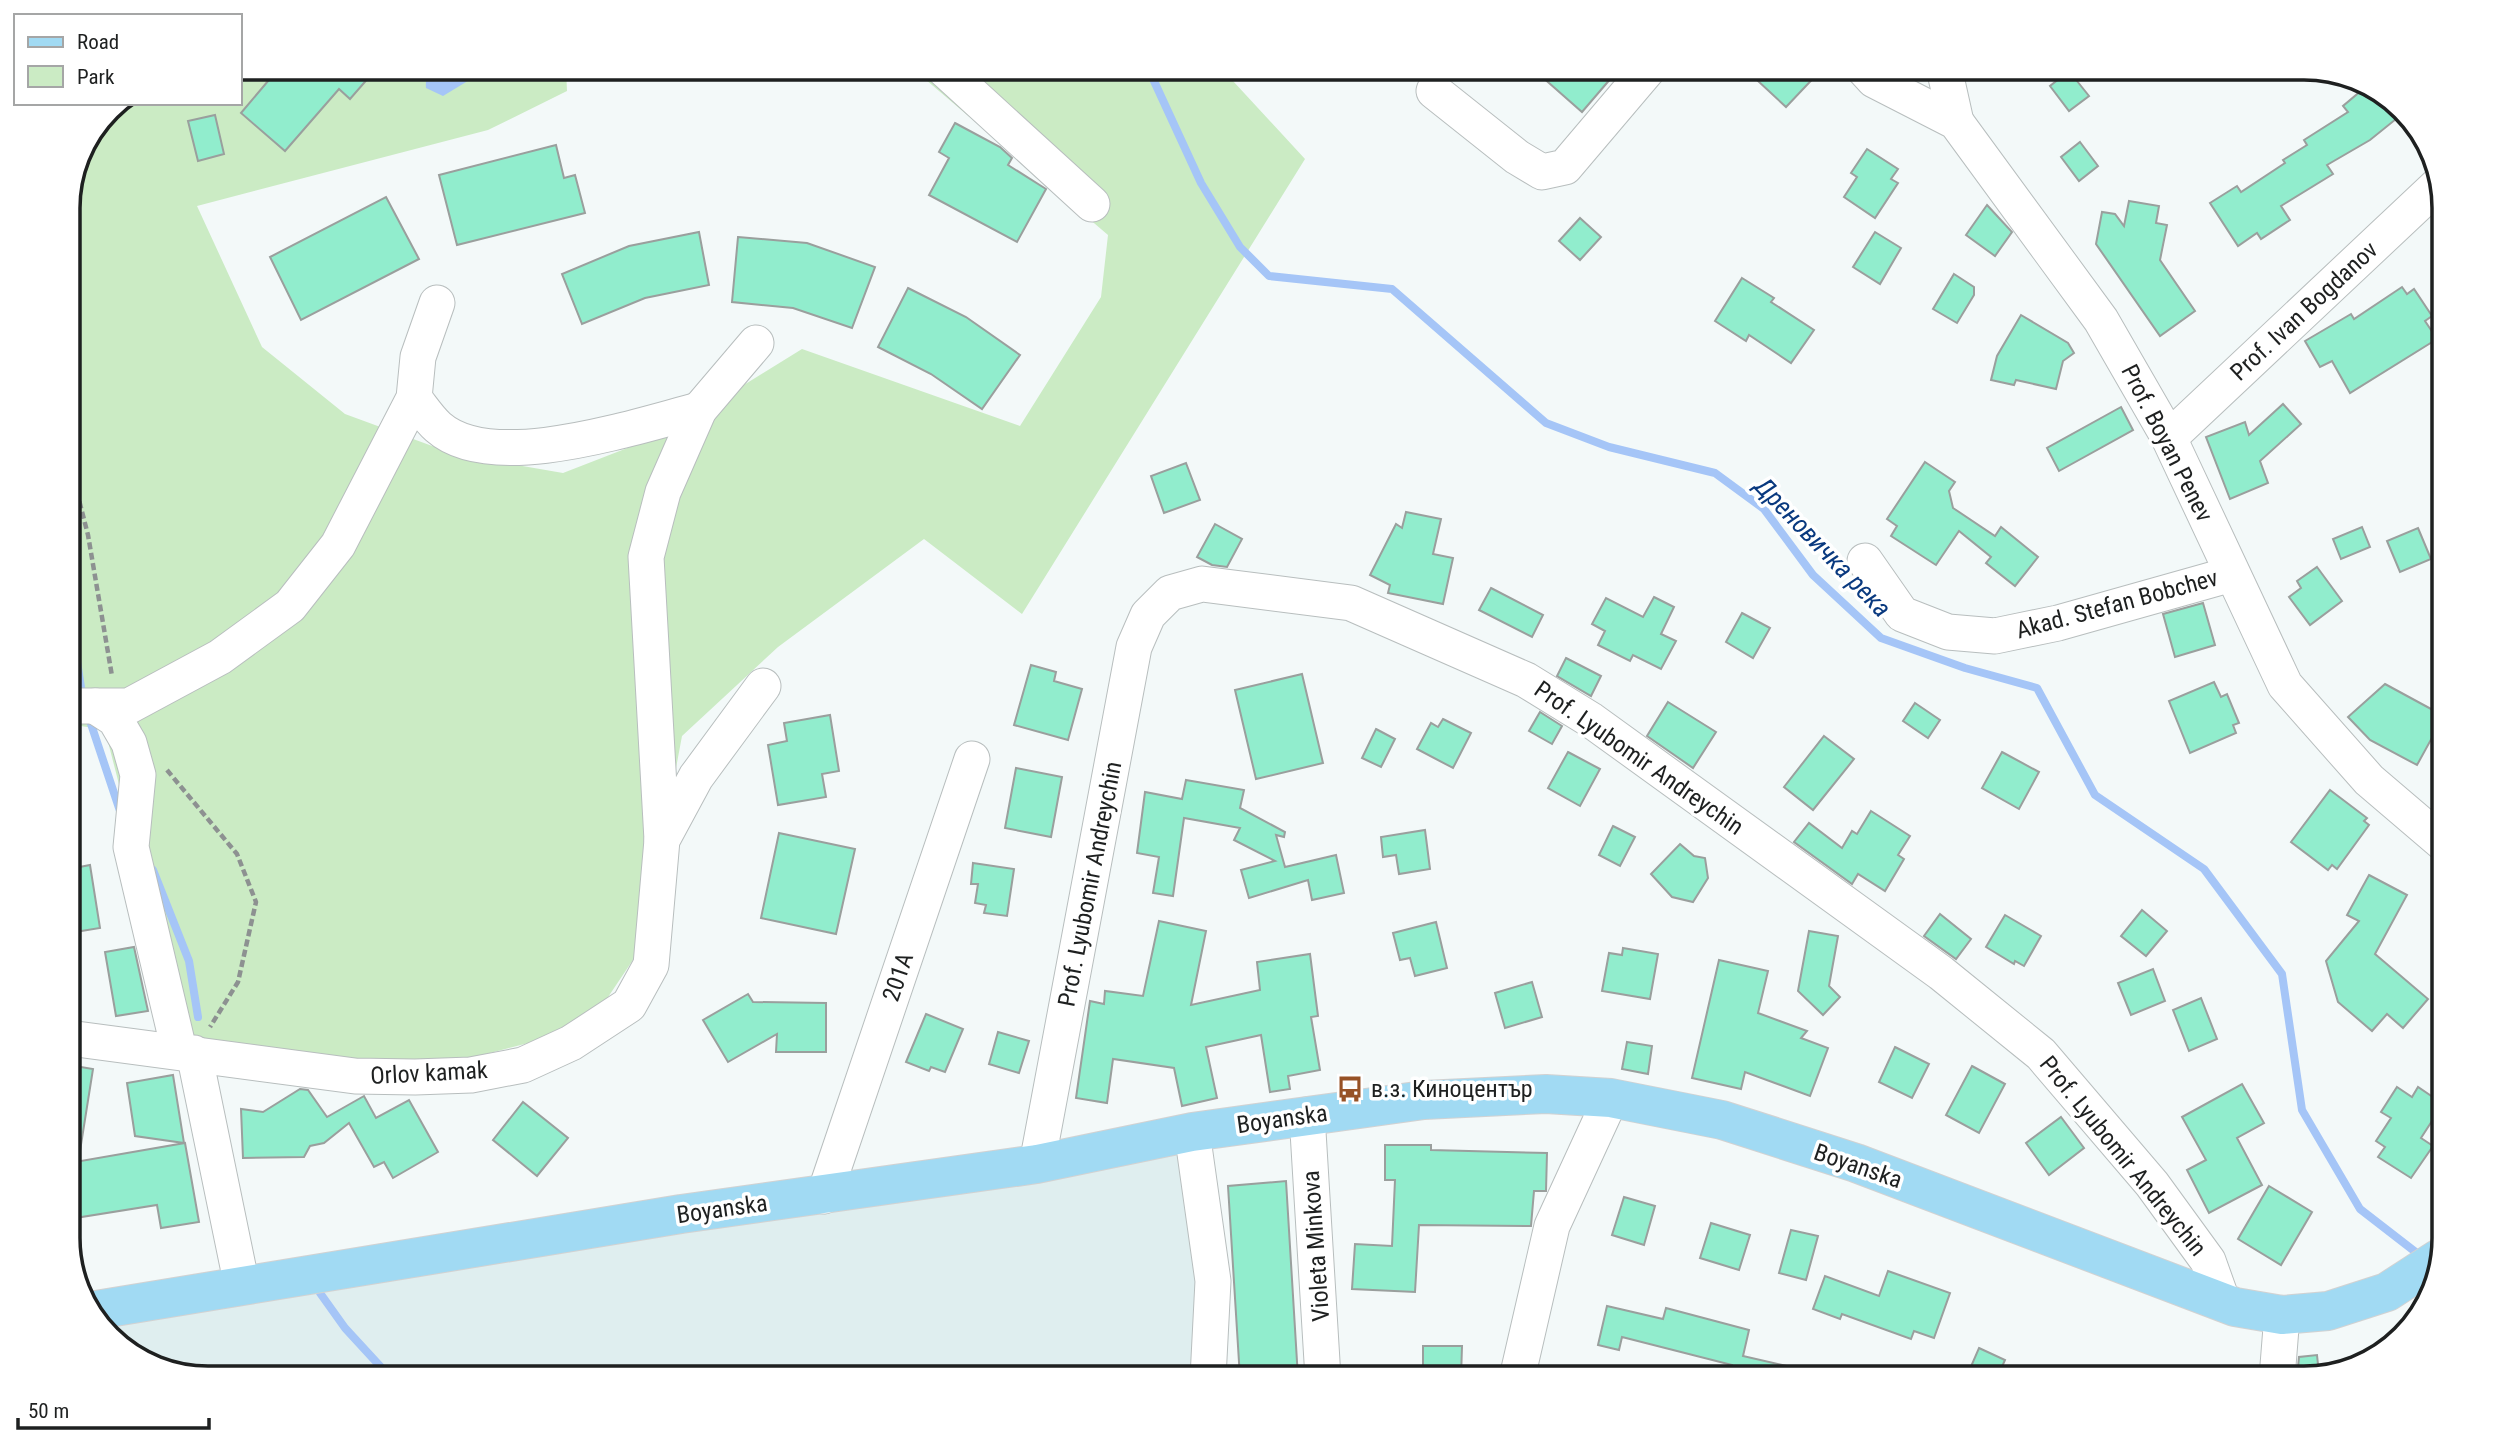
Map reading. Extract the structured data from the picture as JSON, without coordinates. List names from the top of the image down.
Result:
{
  "streets": {
    "main road": ["Boyanska"],
    "street": [
      "Prof. Ivan Bogdanov",
      "Prof. Boyan Penev",
      "Akad. Stefan Bobchev",
      "Prof. Lyubomir Andreychin",
      "201А",
      "Orlov kamak",
      "Violeta Minkova"
    ]
  },
  "crossings": [
    ["Prof. Ivan Bogdanov", "Prof. Boyan Penev"],
    ["Prof. Boyan Penev", "Akad. Stefan Bobchev"],
    ["Prof. Lyubomir Andreychin", "Boyanska"],
    ["201А", "Boyanska"],
    ["Boyanska", "Violeta Minkova"]
  ],
  "water": ["Дреновичка река"],
  "places": {
    "bus stop": ["в.з. Киноцентър"]
  },
  "legend": ["Road", "Park"],
  "scale_bar": "50 m"
}
